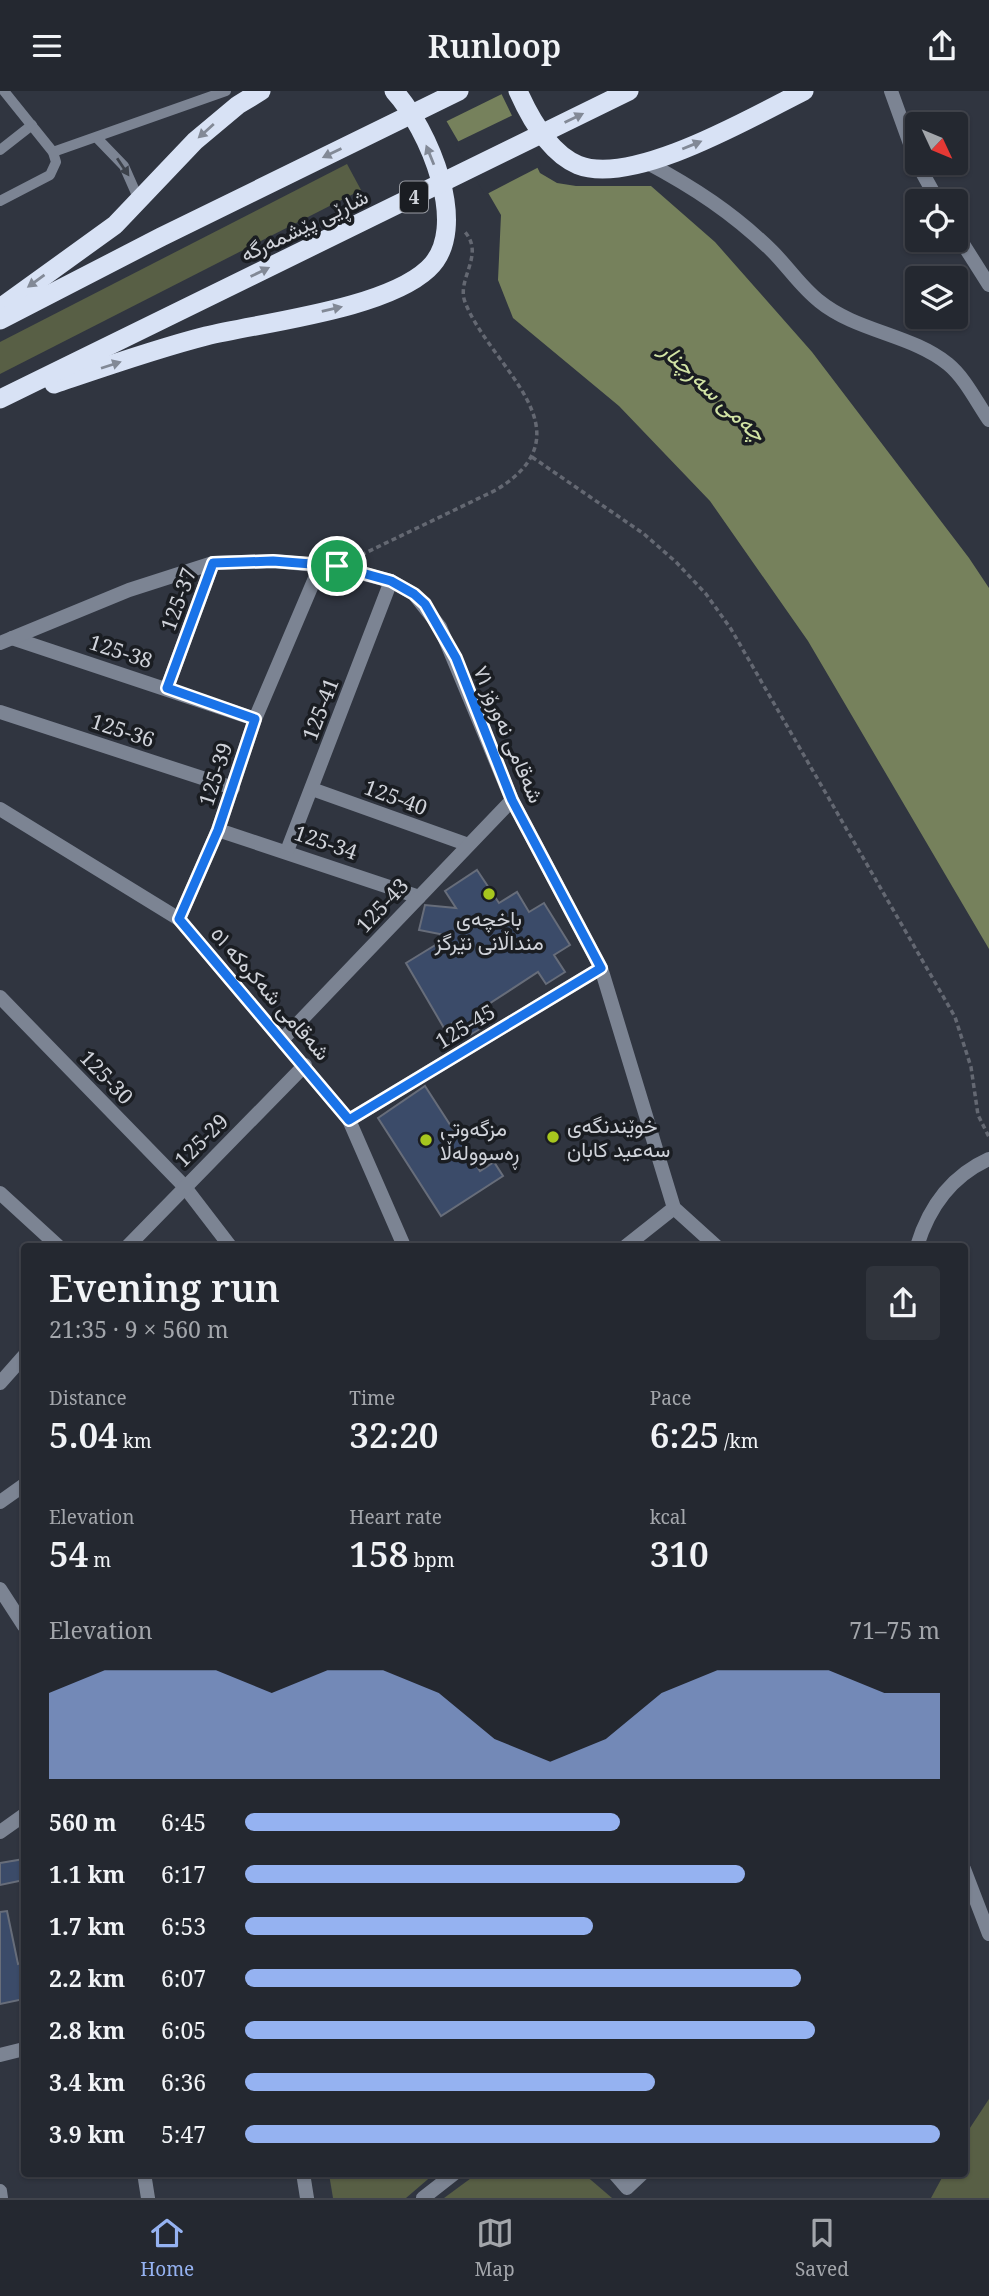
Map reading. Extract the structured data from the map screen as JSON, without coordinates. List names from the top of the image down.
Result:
{
  "streets": {
    "highway": ["4", "شاڕێی پێشمەرگە"],
    "street": [
      "125-37",
      "125-38",
      "125-41",
      "125-36",
      "شەقامی نەورۆز ٧١",
      "125-39",
      "125-40",
      "125-34",
      "125-43",
      "شەقامی شەکرەکە ٥١",
      "125-45",
      "125-30",
      "125-29"
    ]
  },
  "crossings": [
    ["125-37", "125-38"],
    ["125-37", "شەقامی نەورۆز ٧١"],
    ["125-38", "شەقامی نەورۆز ٧١"],
    ["125-38", "125-39"],
    ["125-41", "شەقامی نەورۆز ٧١"],
    ["125-41", "125-40"],
    ["125-41", "125-34"],
    ["125-36", "125-39"],
    ["شەقامی نەورۆز ٧١", "125-39"],
    ["شەقامی نەورۆز ٧١", "125-43"],
    ["شەقامی نەورۆز ٧١", "125-45"],
    ["125-39", "125-34"],
    ["125-39", "شەقامی شەکرەکە ٥١"],
    ["125-40", "125-43"],
    ["125-34", "125-43"],
    ["125-43", "شەقامی شەکرەکە ٥١"],
    ["شەقامی شەکرەکە ٥١", "125-45"],
    ["شەقامی شەکرەکە ٥١", "125-29"],
    ["125-30", "125-29"]
  ],
  "water": ["چەمی سەرچنار"],
  "places": ["باخچەی منداڵانی نێرگز", "خوێندنگەی سەعید کابان", "مزگەوتی ڕەسوولەڵا"],
  "north": "bottom right",
  "page": {
    "header": "Runloop",
    "heading": ["Evening run", "21:35 · 9 × 560 m"],
    "stats": [
      ["Distance", "5.04 km"],
      ["Time", "32:20"],
      ["Pace", "6:25 /km"],
      ["Elevation", "54 m"],
      ["Heart rate", "158 bpm"],
      ["kcal", "310"]
    ],
    "chart": ["Elevation", "71–75 m"],
    "list": [
      {
        "name": "560 m",
        "note": "6:45"
      },
      {
        "name": "1.1 km",
        "note": "6:17"
      },
      {
        "name": "1.7 km",
        "note": "6:53"
      },
      {
        "name": "2.2 km",
        "note": "6:07"
      },
      {
        "name": "2.8 km",
        "note": "6:05"
      },
      {
        "name": "3.4 km",
        "note": "6:36"
      },
      {
        "name": "3.9 km",
        "note": "5:47"
      }
    ],
    "tabs": ["Home", "Map", "Saved"]
  }
}
